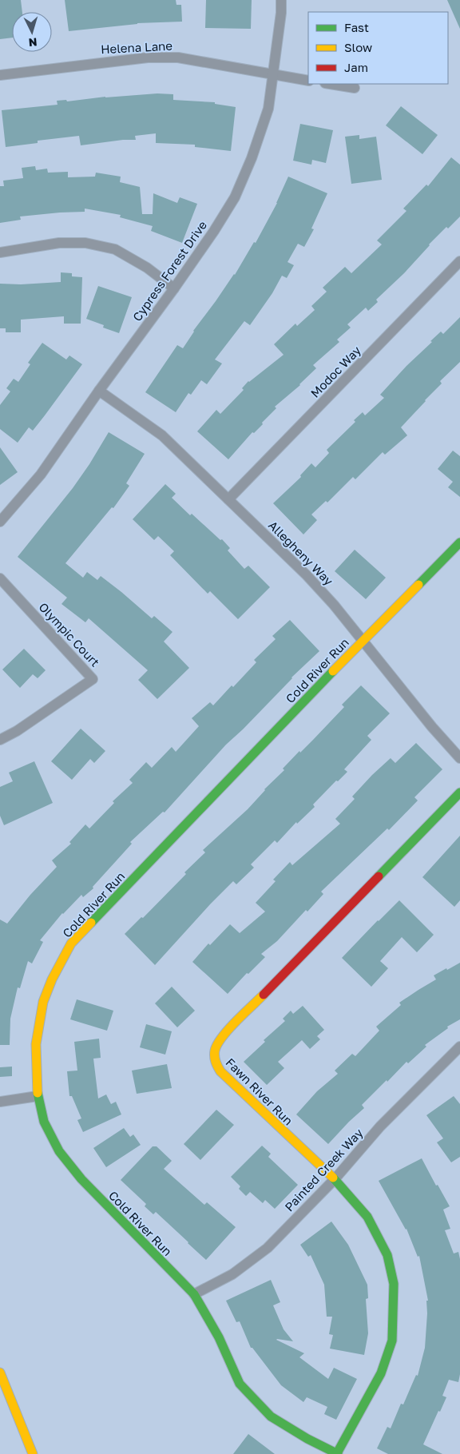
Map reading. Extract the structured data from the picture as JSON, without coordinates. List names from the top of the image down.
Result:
{
  "streets": {
    "street": [
      "Helena Lane",
      "Cypress Forest Drive",
      "Modoc Way",
      "Allegheny Way",
      "Olympic Court",
      "Cold River Run",
      "Fawn River Run",
      "Painted Creek Way"
    ]
  },
  "crossings": [
    ["Helena Lane", "Cypress Forest Drive"],
    ["Cypress Forest Drive", "Allegheny Way"],
    ["Modoc Way", "Allegheny Way"],
    ["Allegheny Way", "Cold River Run"],
    ["Cold River Run", "Fawn River Run"],
    ["Cold River Run", "Painted Creek Way"],
    ["Fawn River Run", "Painted Creek Way"]
  ],
  "legend": ["Fast", "Slow", "Jam"],
  "north": "bottom"
}
